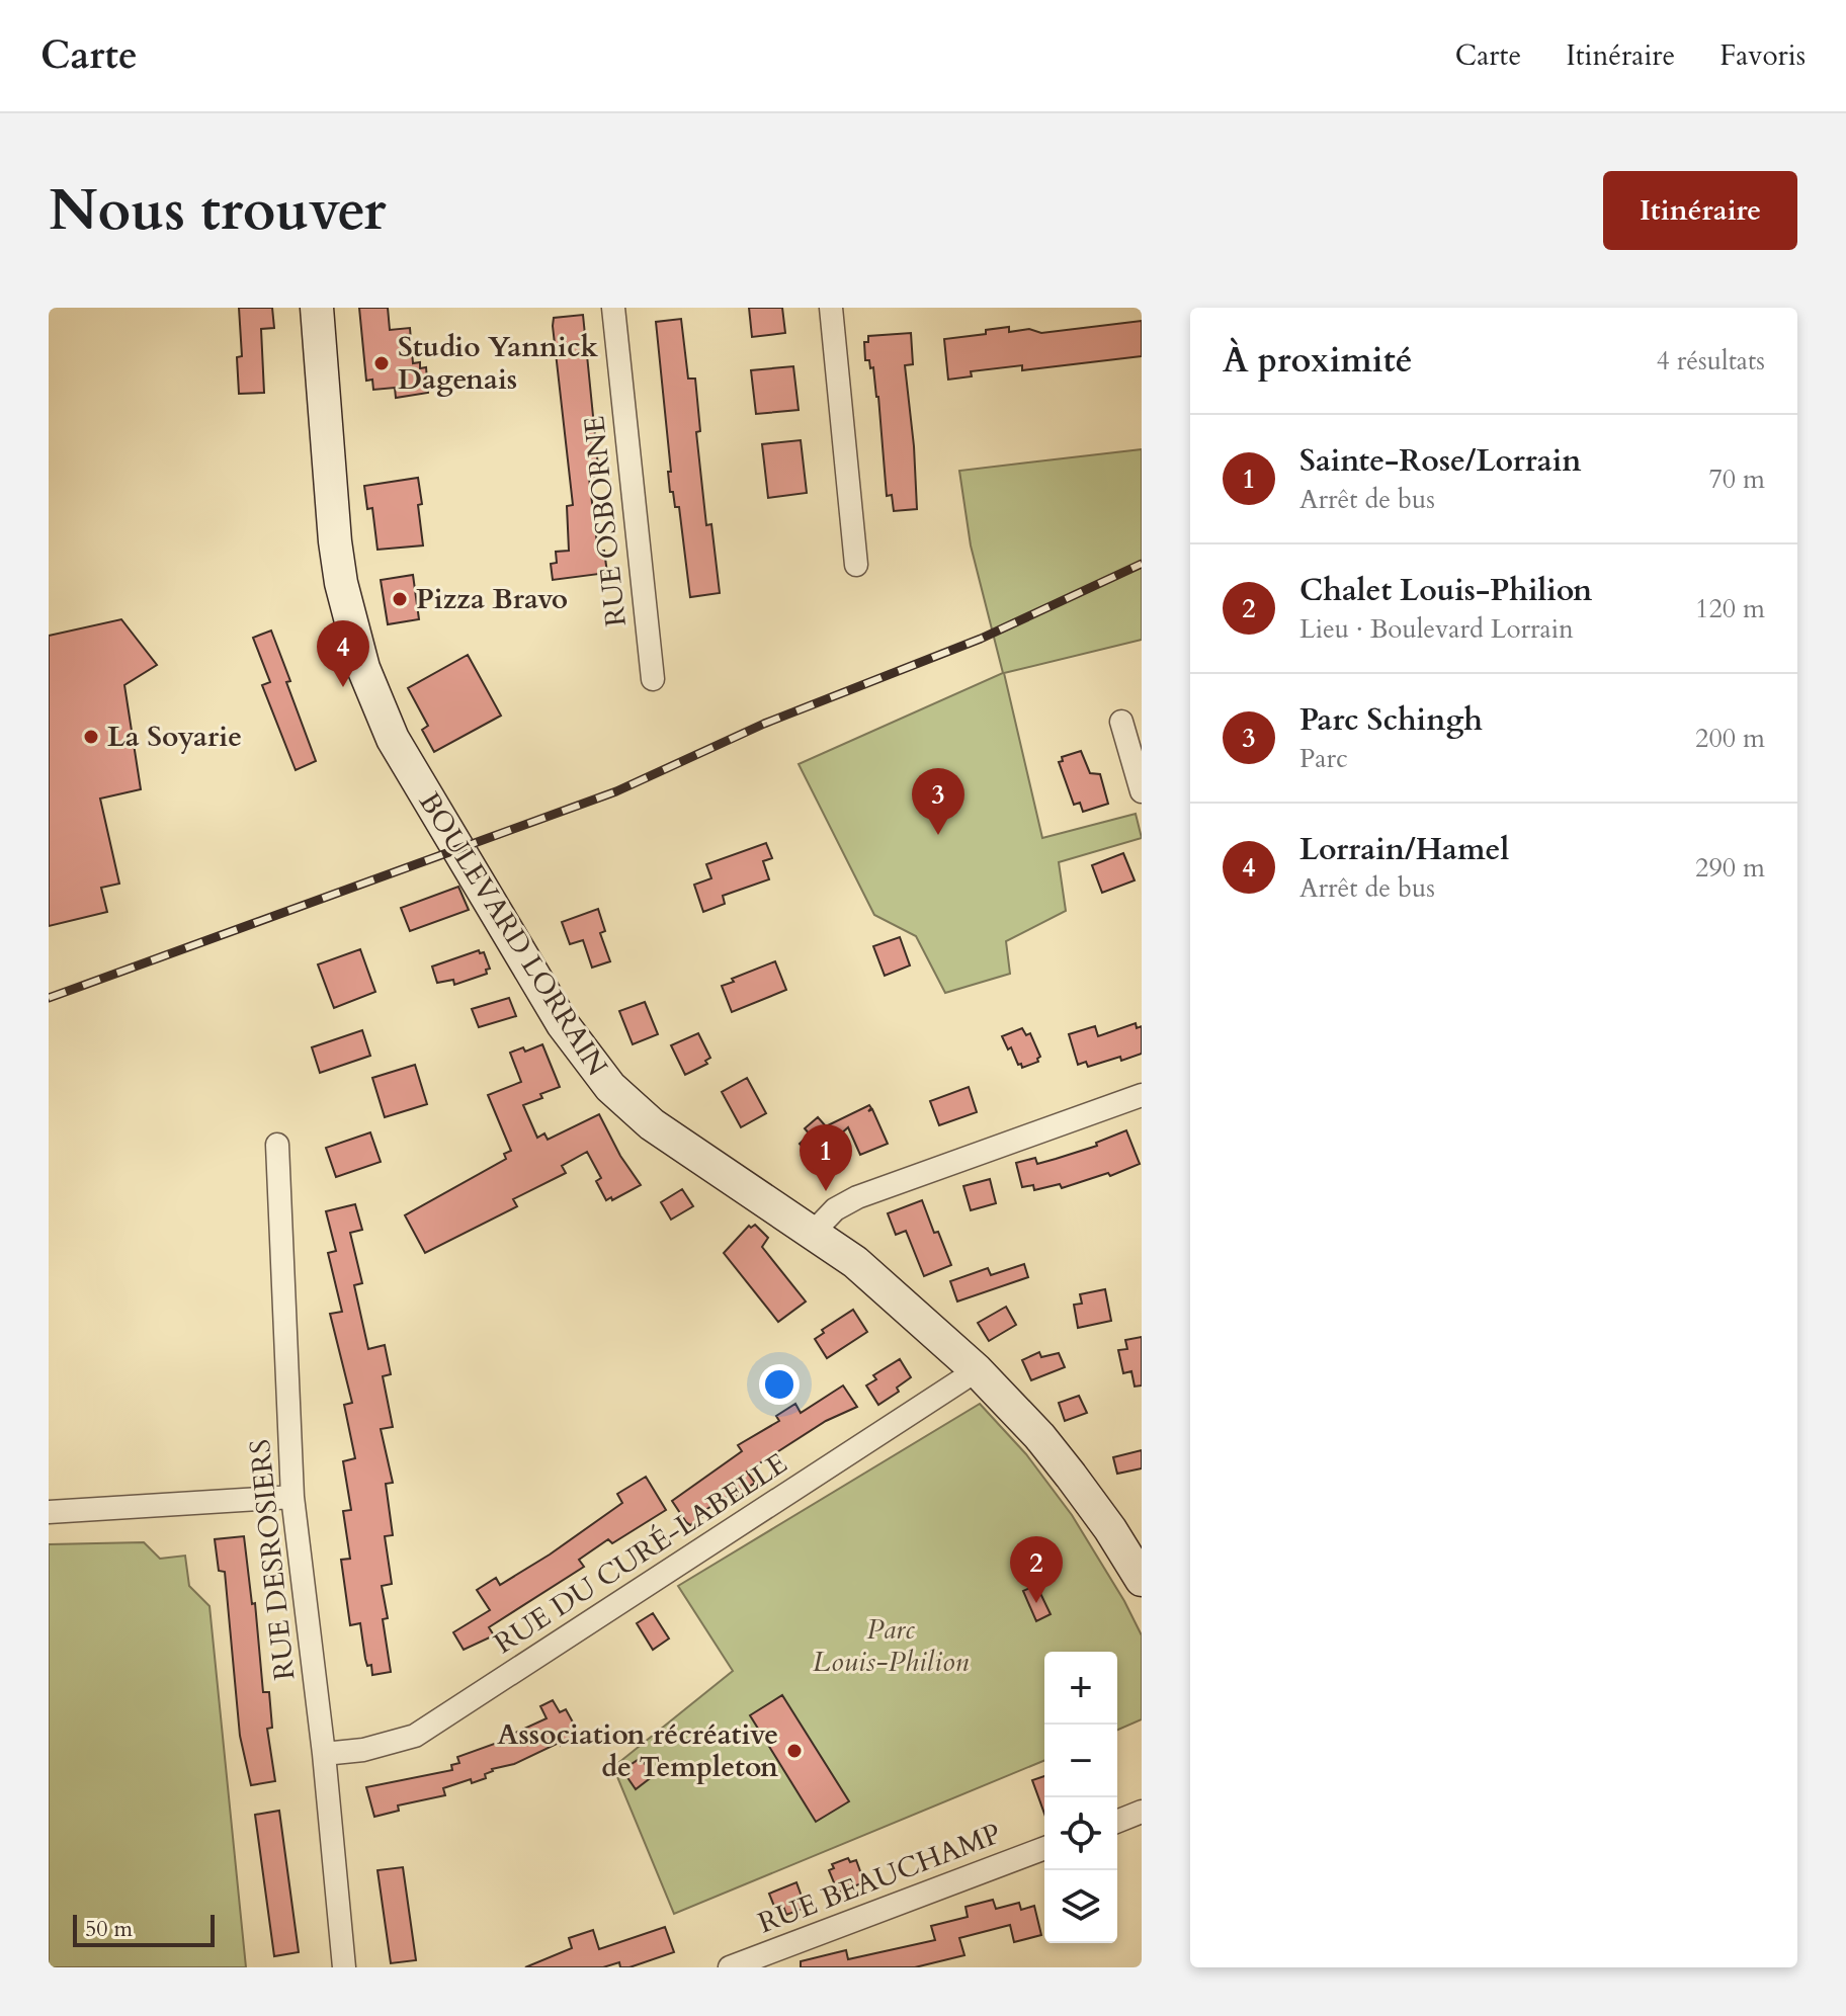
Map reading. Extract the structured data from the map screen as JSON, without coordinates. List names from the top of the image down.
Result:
{
  "streets": {
    "main road": ["BOULEVARD LORRAIN"],
    "street": [
      "RUE OSBORNE",
      "RUE DU CURÉ-LABELLE",
      "RUE DESROSIERS",
      "RUE BEAUCHAMP"
    ]
  },
  "crossings": [
    ["BOULEVARD LORRAIN", "RUE DU CURÉ-LABELLE"],
    ["RUE DU CURÉ-LABELLE", "RUE DESROSIERS"]
  ],
  "parks": ["Parc Louis-Philion"],
  "places": [
    "Studio Yannick Dagenais",
    "Pizza Bravo",
    "La Soyarie",
    "Association récréative de Templeton"
  ],
  "scale_bar": "50 m",
  "page": {
    "header": "Carte",
    "nav": ["Carte", "Itinéraire", "Favoris"],
    "buttons": "Itinéraire",
    "title": "Nous trouver",
    "heading": ["À proximité", "4 résultats"],
    "list": [
      {
        "mark": "1",
        "name": "Sainte-Rose/Lorrain",
        "note": "Arrêt de bus",
        "value": "70 m"
      },
      {
        "mark": "2",
        "name": "Chalet Louis-Philion",
        "note": "Lieu · Boulevard Lorrain",
        "value": "120 m"
      },
      {
        "mark": "3",
        "name": "Parc Schingh",
        "note": "Parc",
        "value": "200 m"
      },
      {
        "mark": "4",
        "name": "Lorrain/Hamel",
        "note": "Arrêt de bus",
        "value": "290 m"
      }
    ],
    "pins": [
      "4",
      "3",
      "1",
      "2"
    ],
    "map_buttons": ["+", "−"],
    "scale": "50 m"
  }
}
